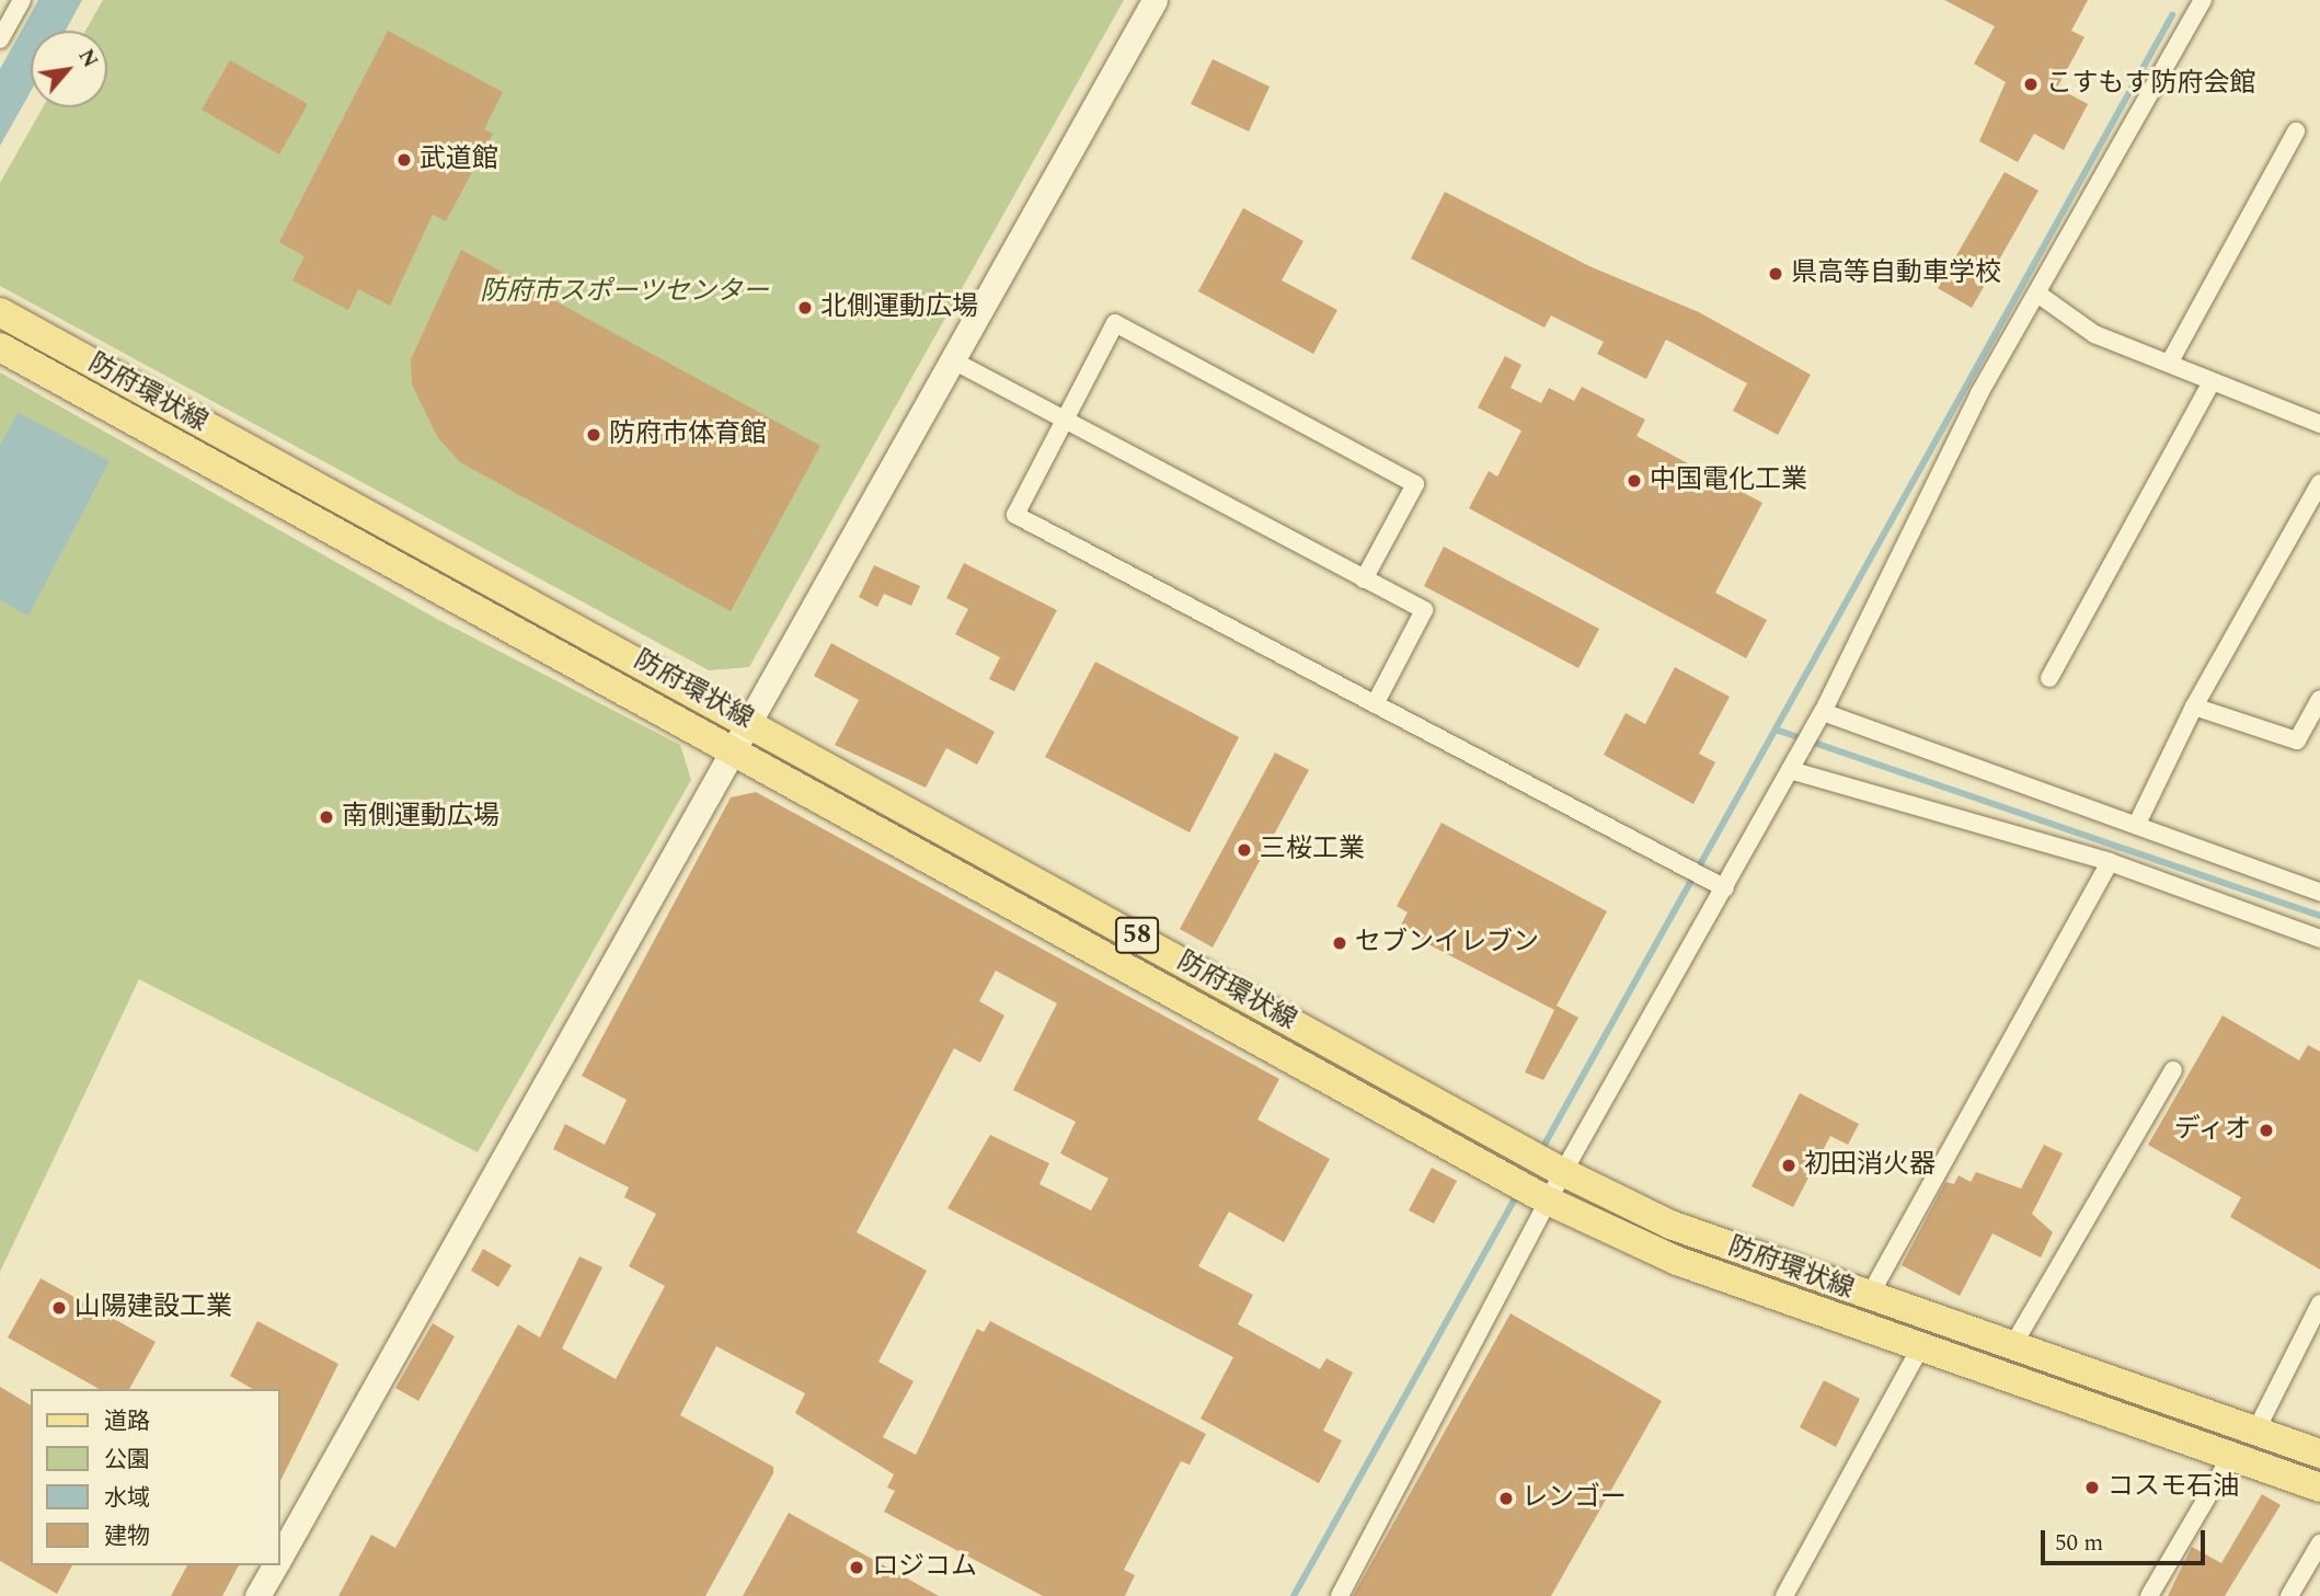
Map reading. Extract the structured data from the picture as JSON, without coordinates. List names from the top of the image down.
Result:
{
  "streets": {
    "main road": ["防府環状線", "58"]
  },
  "parks": ["防府市スポーツセンター"],
  "places": [
    "こすもす防府会館",
    "武道館",
    "県高等自動車学校",
    "北側運動広場",
    "防府市体育館",
    "中国電化工業",
    "南側運動広場",
    "三桜工業",
    "セブンイレブン",
    "ディオ",
    "初田消火器",
    "山陽建設工業",
    "コスモ石油",
    "レンゴー",
    "ロジコム"
  ],
  "legend": [
    "道路",
    "公園",
    "水域",
    "建物"
  ],
  "scale_bar": "50 m",
  "north": "top right"
}
